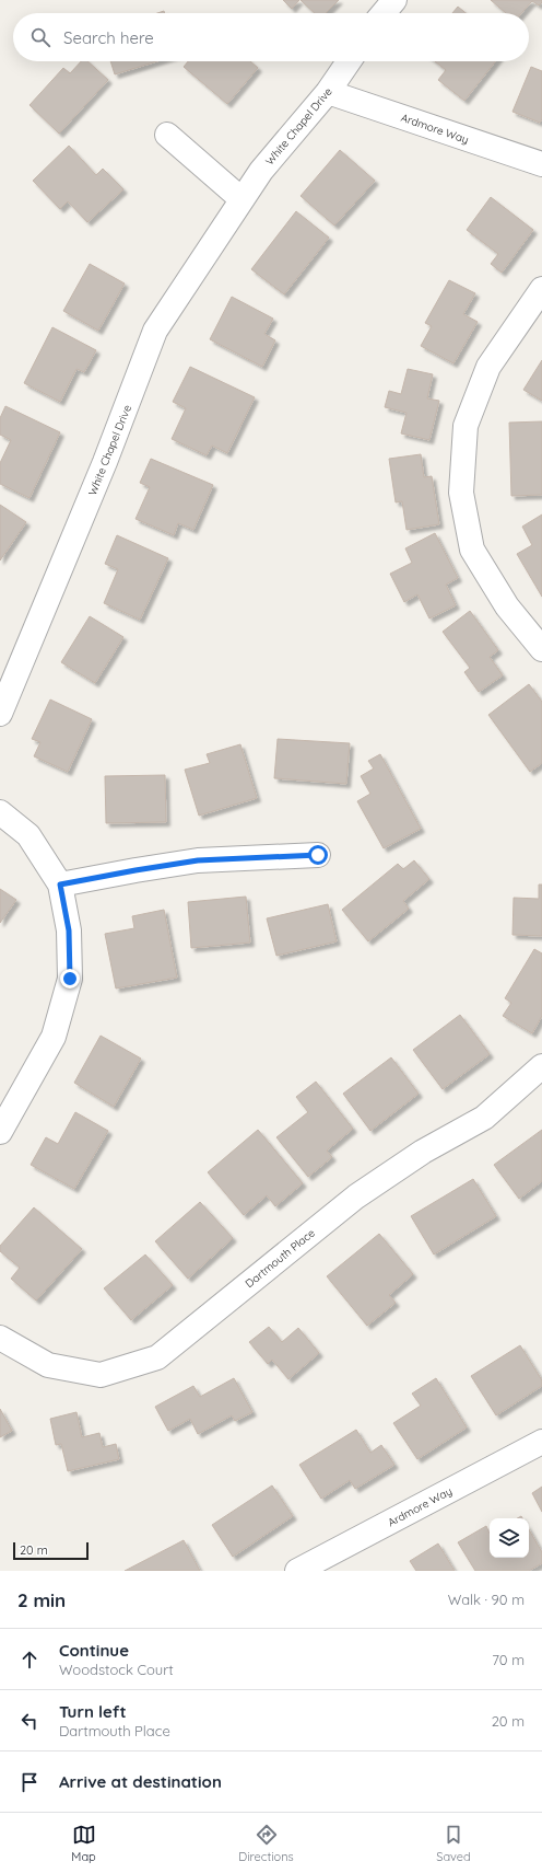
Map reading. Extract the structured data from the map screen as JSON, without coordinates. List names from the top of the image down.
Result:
{
  "streets": {
    "street": ["White Chapel Drive", "Ardmore Way", "Dartmouth Place"]
  },
  "crossings": [
    ["White Chapel Drive", "Ardmore Way"]
  ],
  "scale_bar": "20 m",
  "page": {
    "search": "Search here",
    "scale": "20 m",
    "heading": ["2 min", "Walk · 90 m"],
    "list": [
      ["Continue", "Woodstock Court", "70 m"],
      ["Turn left", "Dartmouth Place", "20 m"],
      "Arrive at destination"
    ],
    "nav": ["Map", "Directions", "Saved"]
  }
}
